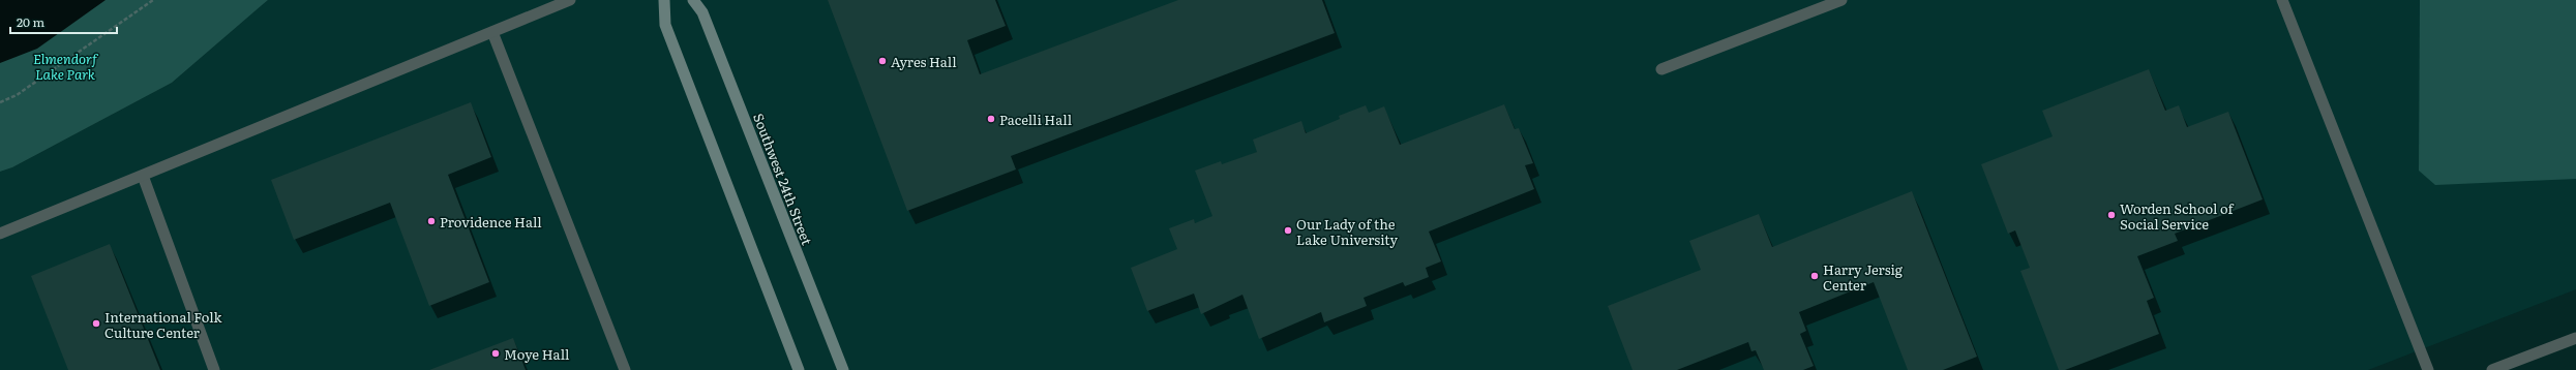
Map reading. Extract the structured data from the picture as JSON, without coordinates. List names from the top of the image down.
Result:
{
  "streets": {
    "main road": ["Southwest 24th Street"]
  },
  "parks": ["Elmendorf Lake Park"],
  "places": [
    "Ayres Hall",
    "Pacelli Hall",
    "Worden School of Social Service",
    "Providence Hall",
    "Our Lady of the Lake University",
    "Harry Jersig Center",
    "International Folk Culture Center",
    "Moye Hall"
  ],
  "scale_bar": "20 m"
}
